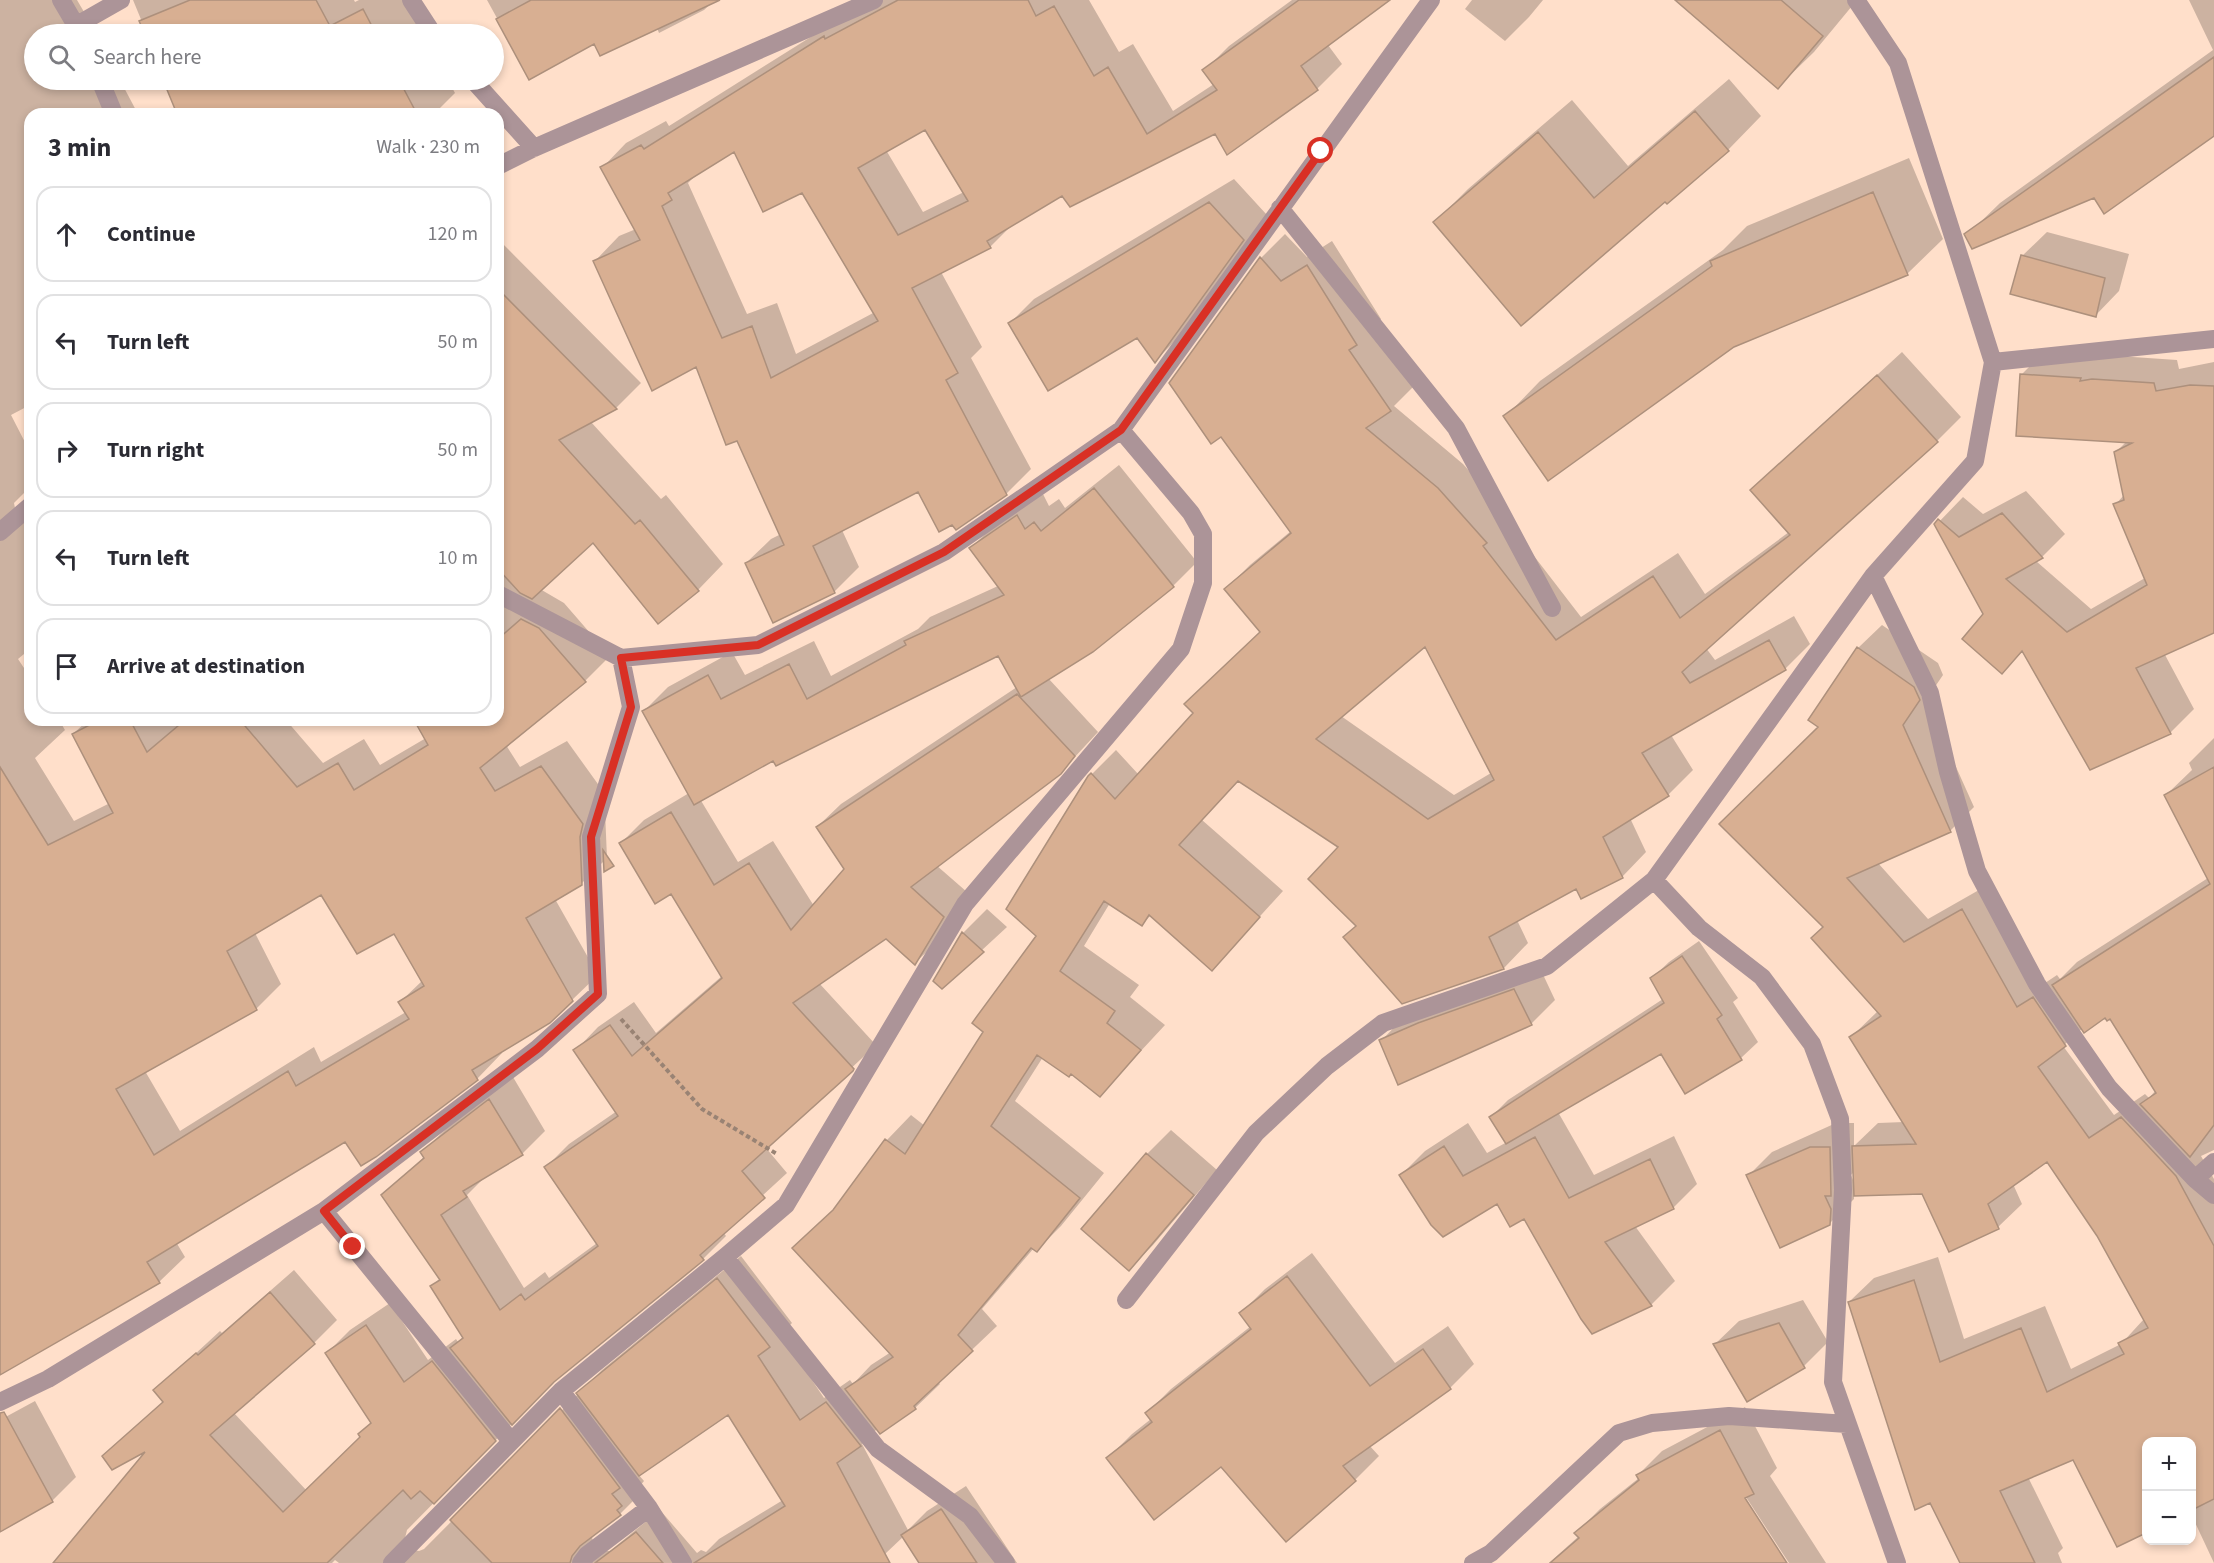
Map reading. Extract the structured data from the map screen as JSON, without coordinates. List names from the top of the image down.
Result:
{
  "page": {
    "search": "Search here",
    "heading": ["3 min", "Walk · 230 m"],
    "list": [
      ["Continue", "120 m"],
      ["Turn left", "50 m"],
      ["Turn right", "50 m"],
      ["Turn left", "10 m"],
      "Arrive at destination"
    ],
    "map_buttons": ["+", "−"]
  }
}
